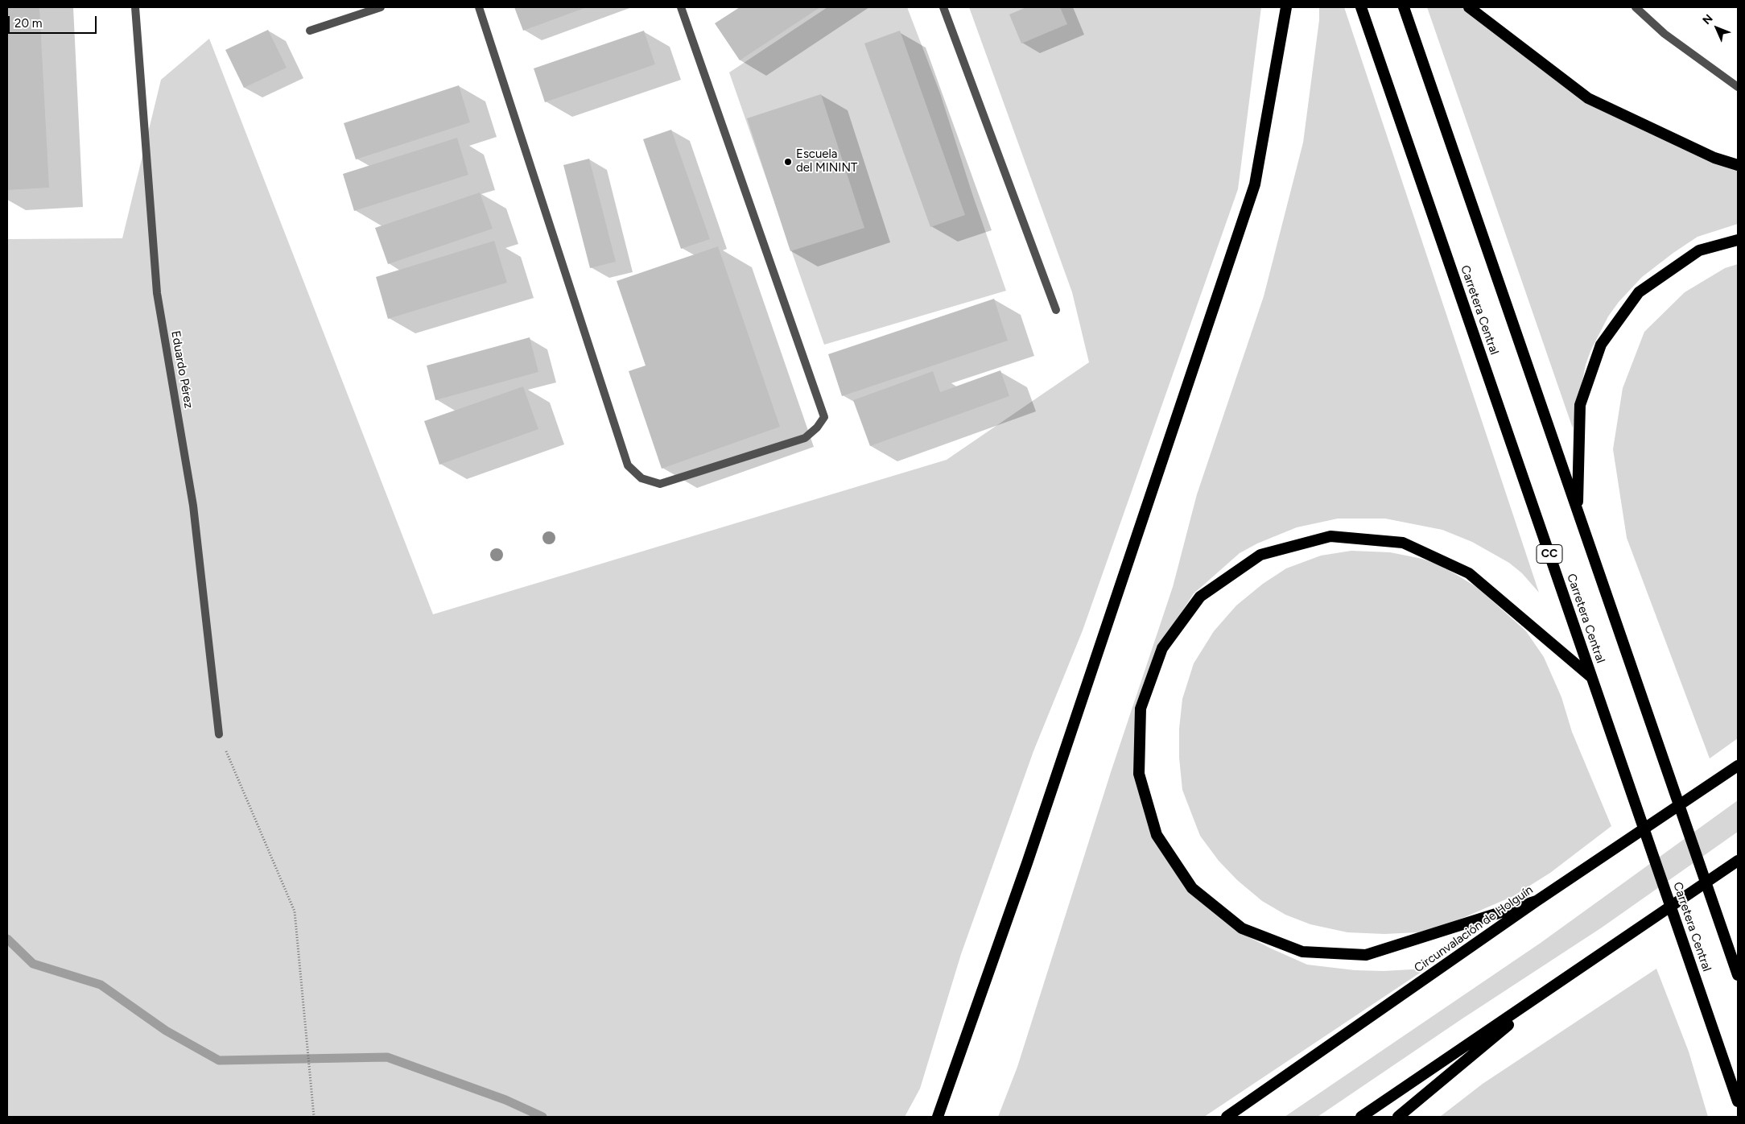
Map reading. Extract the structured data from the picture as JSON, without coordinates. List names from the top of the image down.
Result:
{
  "streets": {
    "highway": ["Carretera Central", "CC", "Circunvalación de Holguín"],
    "street": ["Eduardo Pérez"]
  },
  "places": ["Escuela del MININT"],
  "scale_bar": "20 m",
  "north": "top left"
}
